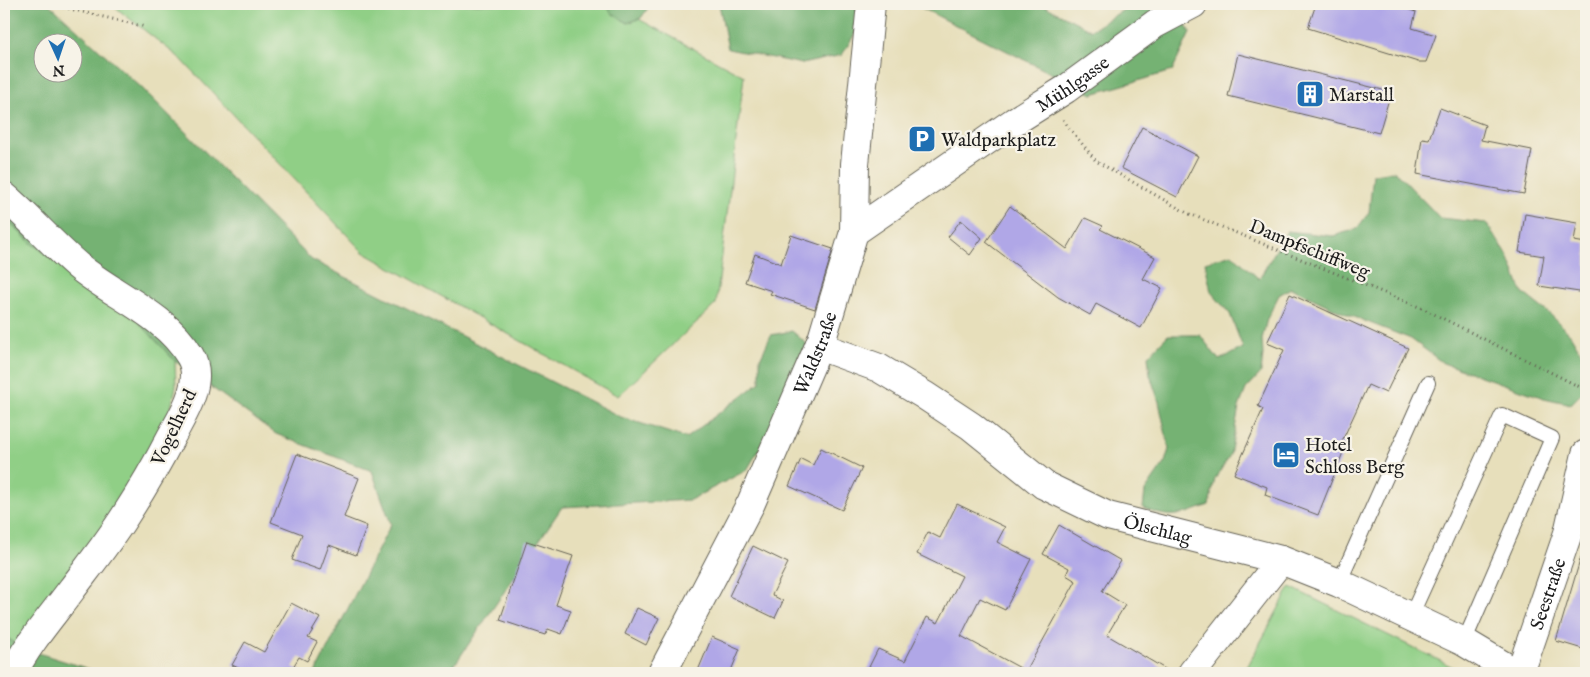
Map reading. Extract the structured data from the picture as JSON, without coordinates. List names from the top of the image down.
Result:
{
  "streets": {
    "street": [
      "Mühlgasse",
      "Waldstraße",
      "Vogelherd",
      "Ölschlag",
      "Seestraße"
    ],
    "path": ["Dampfschiffweg"]
  },
  "crossings": [
    ["Mühlgasse", "Dampfschiffweg"],
    ["Mühlgasse", "Waldstraße"],
    ["Waldstraße", "Ölschlag"],
    ["Ölschlag", "Seestraße"]
  ],
  "places": {
    "building": ["Marstall"],
    "parking": ["Waldparkplatz"],
    "hotel": ["Hotel Schloss Berg"]
  },
  "north": "bottom"
}
